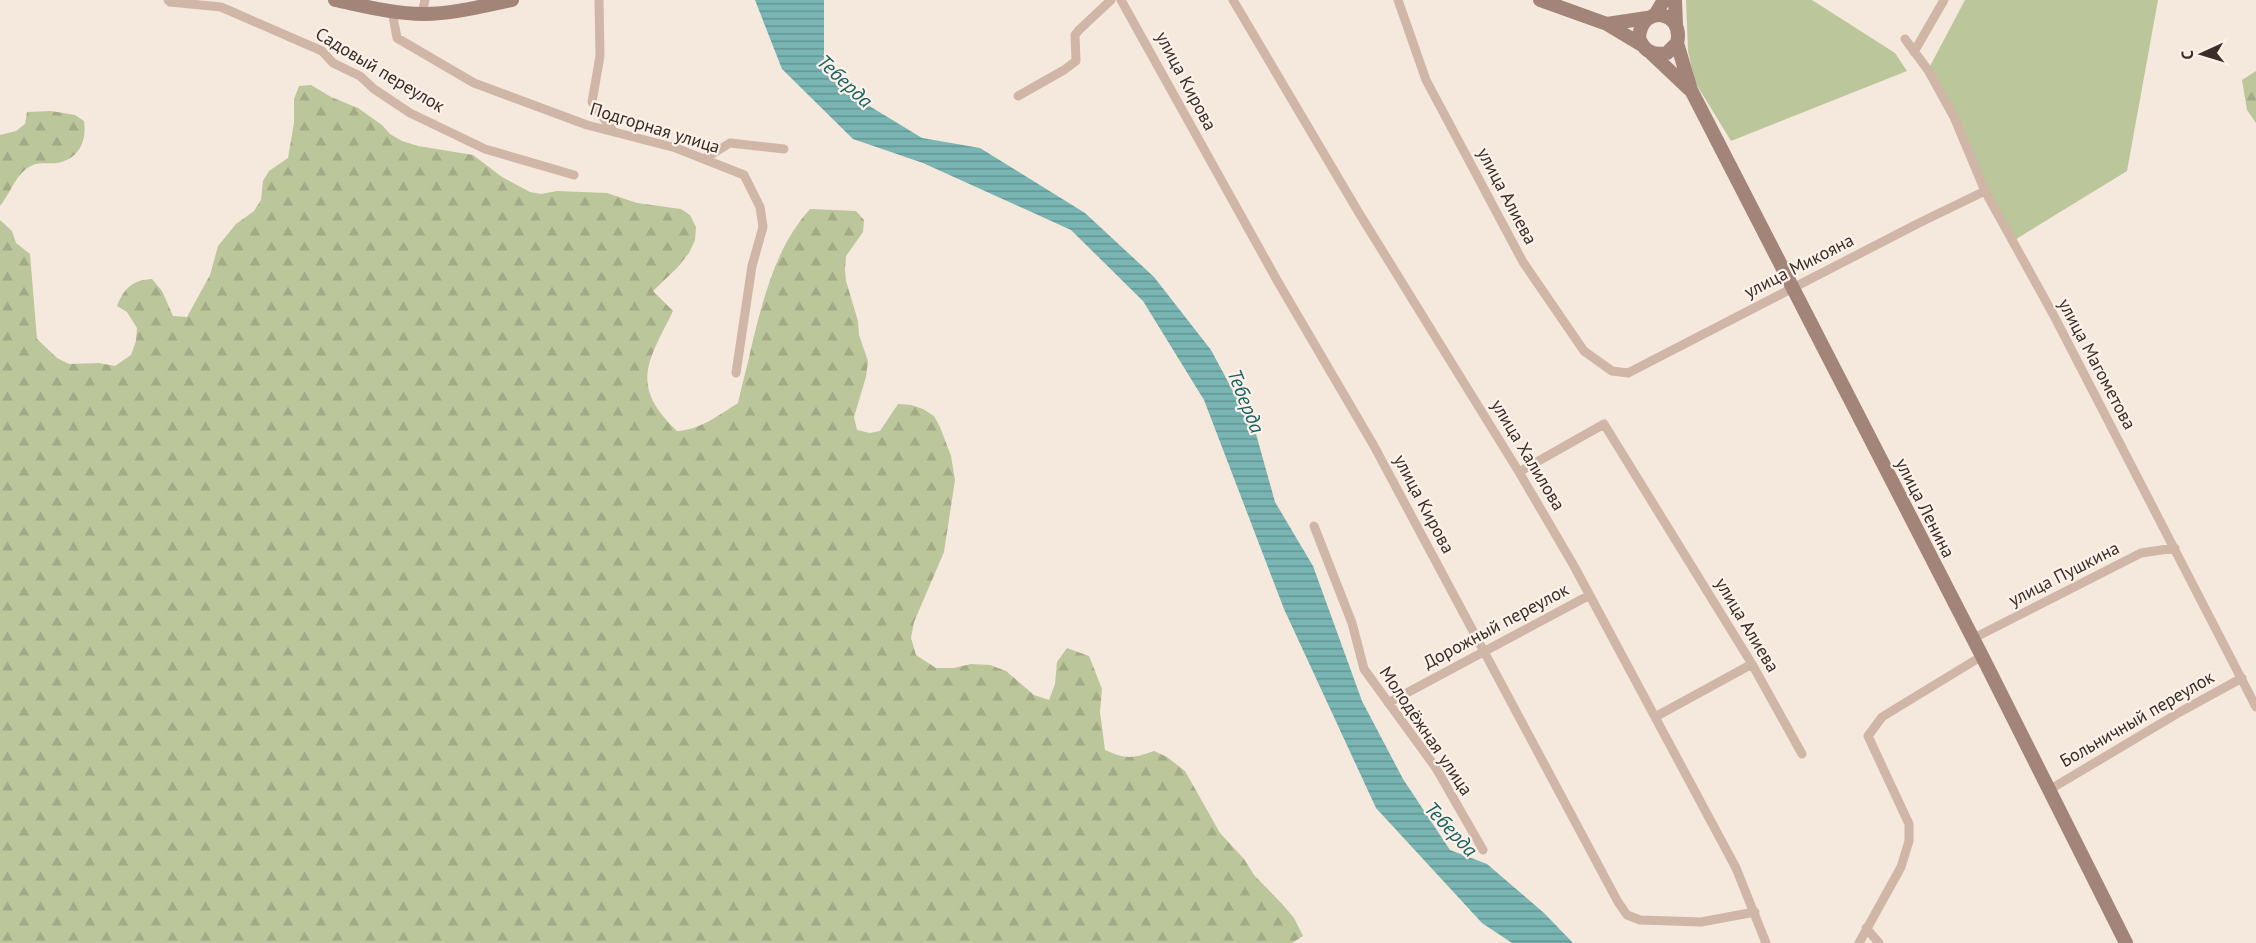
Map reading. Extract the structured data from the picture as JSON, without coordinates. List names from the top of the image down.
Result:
{
  "streets": {
    "main road": ["улица Ленина"],
    "street": [
      "Садовый переулок",
      "улица Кирова",
      "Подгорная улица",
      "улица Алиева",
      "улица Микояна",
      "улица Магометова",
      "улица Халилова",
      "улица Пушкина",
      "Дорожный переулок",
      "Больничный переулок",
      "Молодёжная улица"
    ]
  },
  "crossings": [
    ["улица Кирова", "улица Халилова"],
    ["улица Кирова", "Дорожный переулок"],
    ["улица Алиева", "улица Микояна"],
    ["улица Алиева", "улица Халилова"],
    ["улица Микояна", "улица Магометова"],
    ["улица Микояна", "улица Ленина"],
    ["улица Магометова", "улица Пушкина"],
    ["улица Магометова", "Больничный переулок"],
    ["улица Халилова", "Дорожный переулок"],
    ["улица Ленина", "улица Пушкина"],
    ["улица Ленина", "Больничный переулок"],
    ["Дорожный переулок", "Молодёжная улица"]
  ],
  "water": ["Теберда"],
  "north": "left"
}
